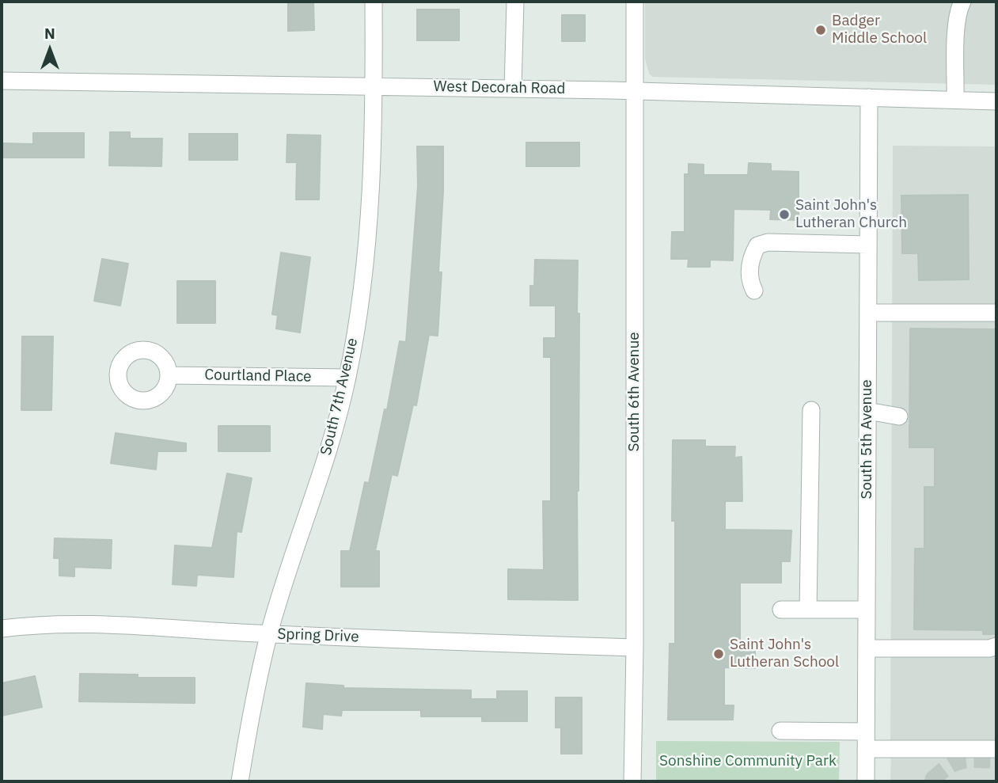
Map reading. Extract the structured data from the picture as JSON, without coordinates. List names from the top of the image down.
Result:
{
  "streets": {
    "street": [
      "West Decorah Road",
      "Courtland Place",
      "South 6th Avenue",
      "South 7th Avenue",
      "South 5th Avenue",
      "Spring Drive"
    ]
  },
  "crossings": [
    ["West Decorah Road", "South 6th Avenue"],
    ["West Decorah Road", "South 7th Avenue"],
    ["West Decorah Road", "South 5th Avenue"],
    ["Courtland Place", "South 7th Avenue"],
    ["South 6th Avenue", "Spring Drive"],
    ["South 7th Avenue", "Spring Drive"]
  ],
  "parks": ["Sonshine Community Park"],
  "places": ["Badger Middle School", "Saint John's Lutheran Church", "Saint John's Lutheran School"],
  "north": "top"
}
